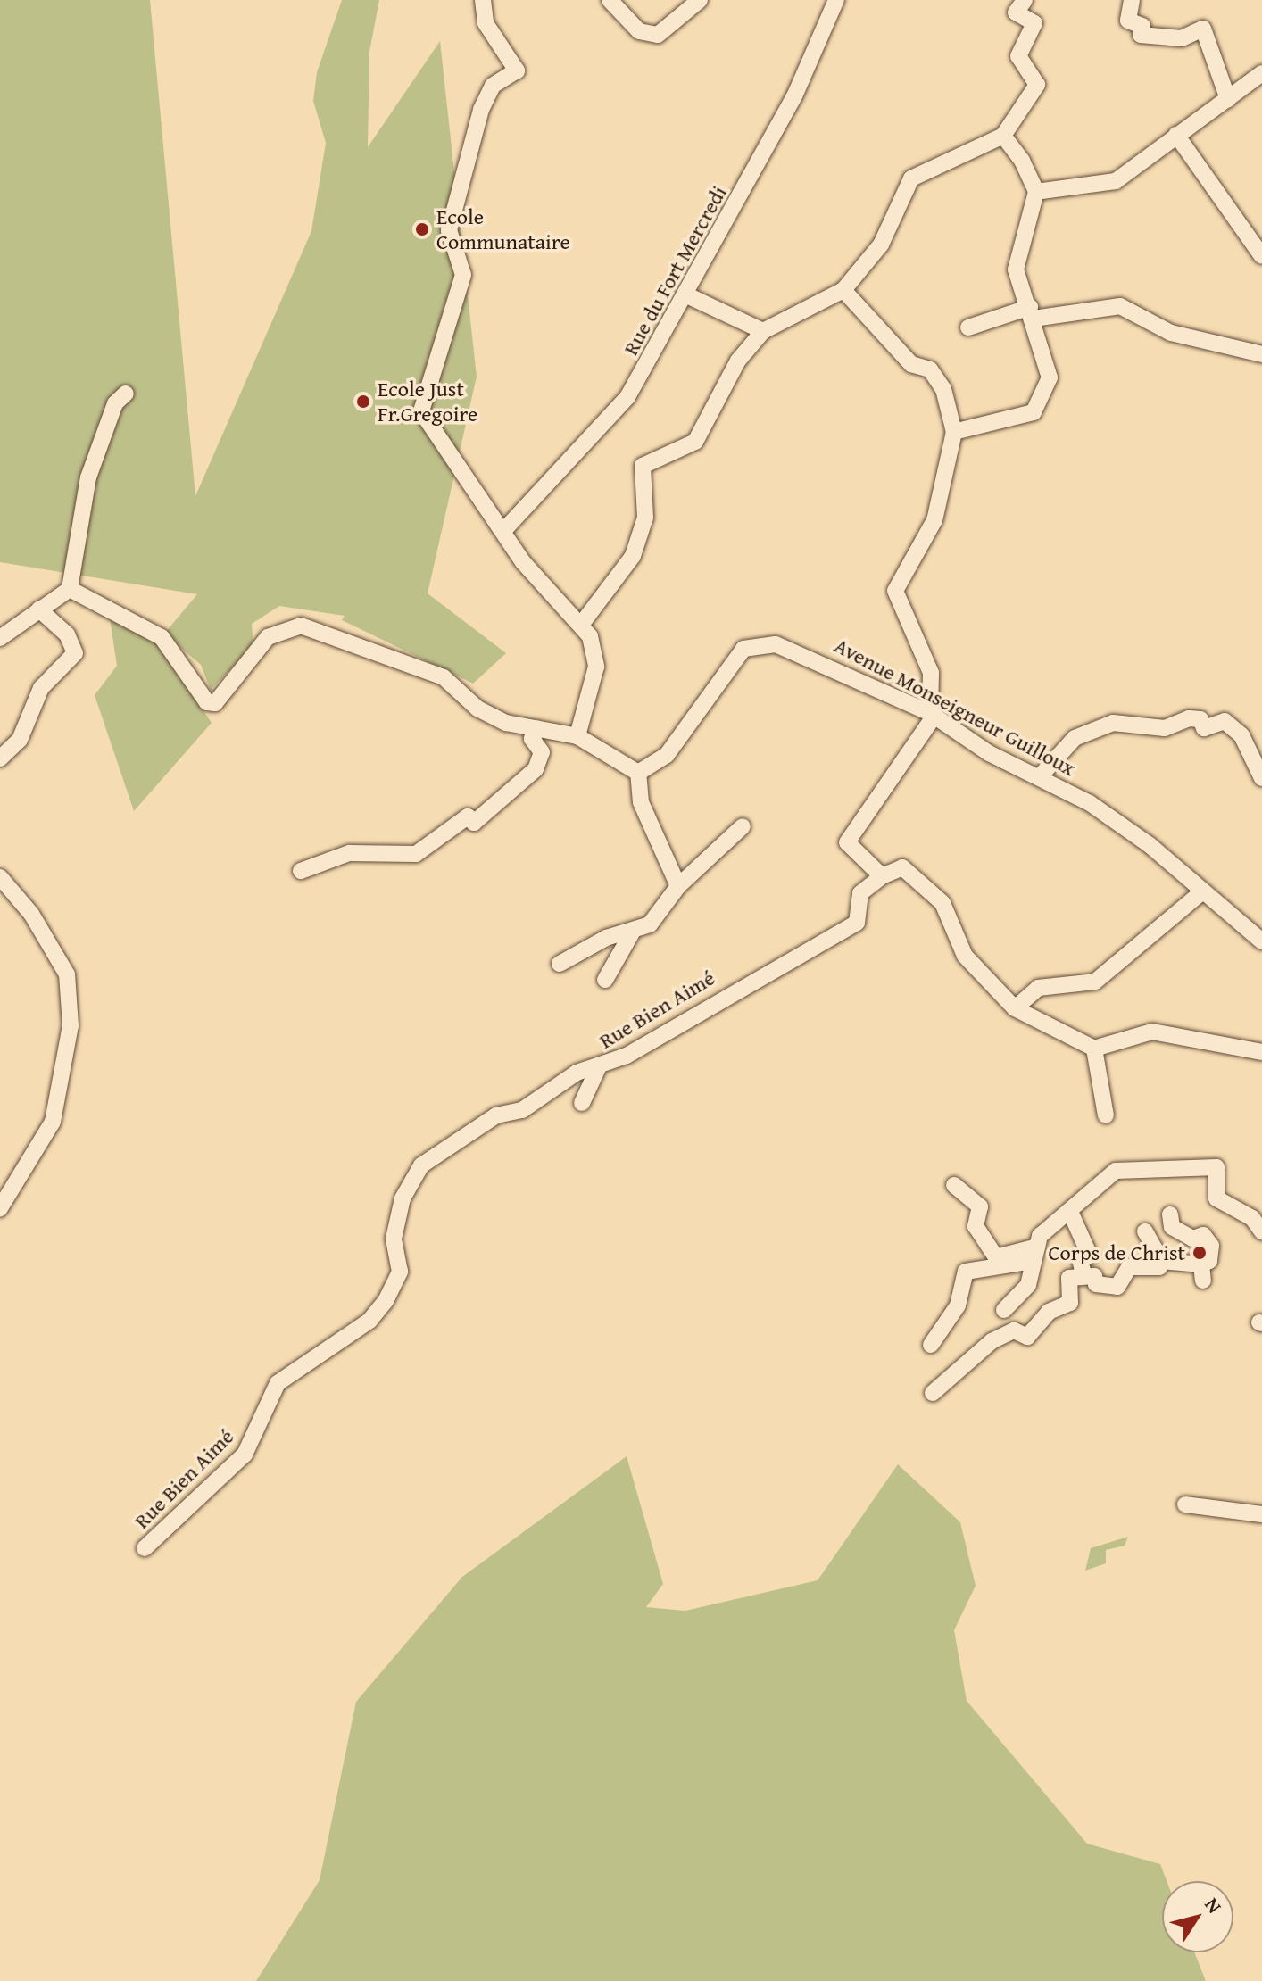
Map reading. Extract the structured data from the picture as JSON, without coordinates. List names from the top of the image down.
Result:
{
  "streets": {
    "street": ["Rue du Fort Mercredi", "Avenue Monseigneur Guilloux", "Rue Bien Aimé"]
  },
  "places": ["Ecole Communataire", "Ecole Just Fr.Gregoire", "Corps de Christ"],
  "north": "top right"
}
